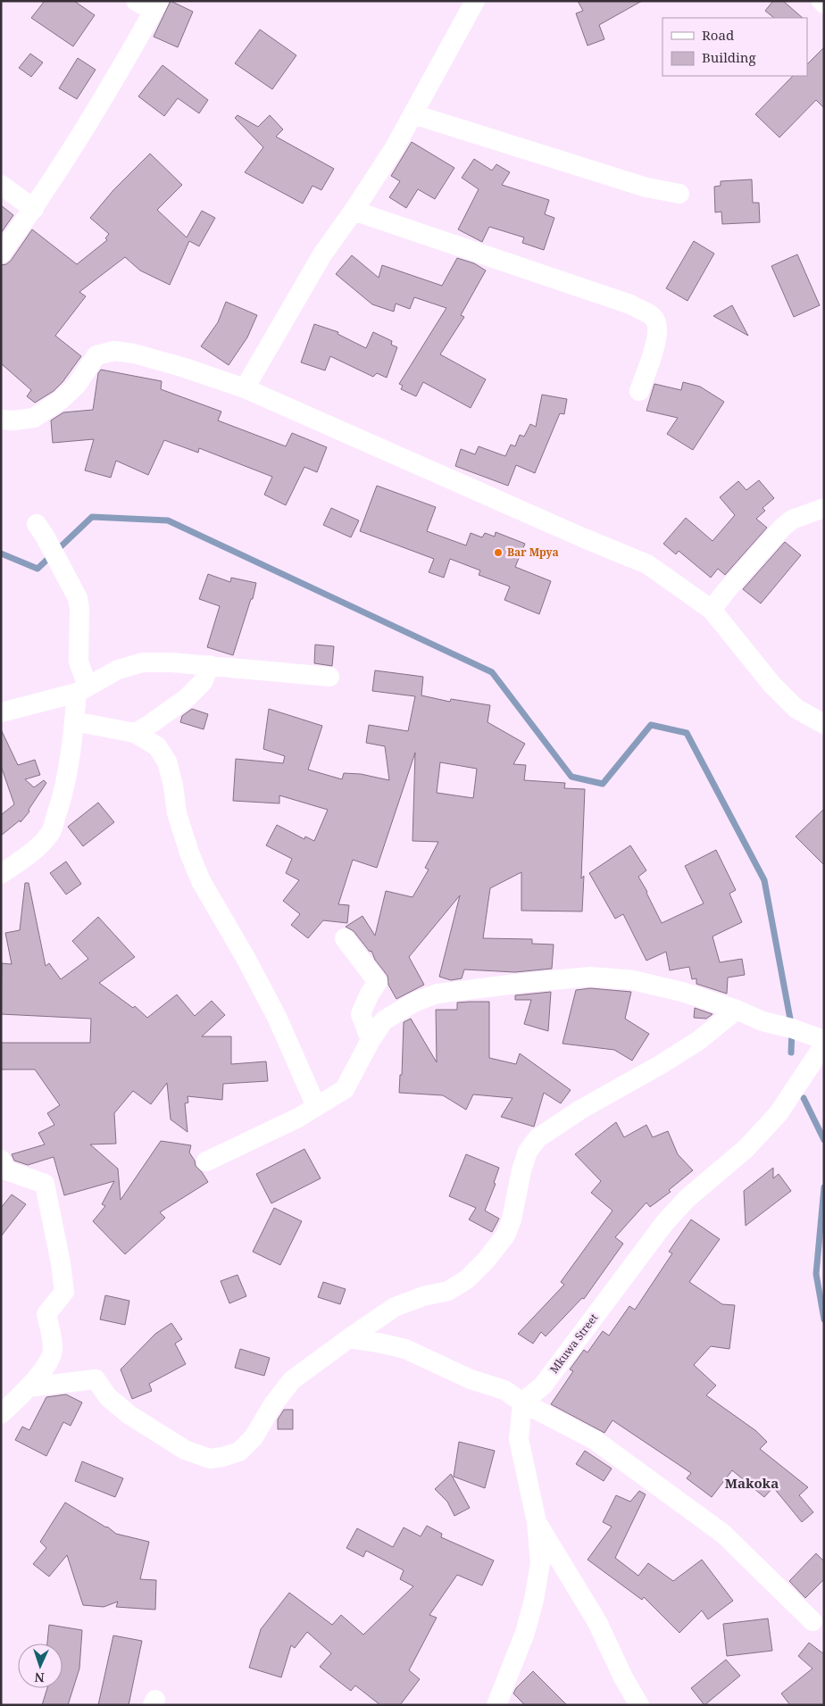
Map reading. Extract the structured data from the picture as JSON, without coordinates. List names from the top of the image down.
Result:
{
  "streets": {
    "street": ["Mkuwa Street"]
  },
  "districts": ["Makoka"],
  "places": ["Bar Mpya"],
  "legend": ["Road", "Building"],
  "north": "bottom"
}
